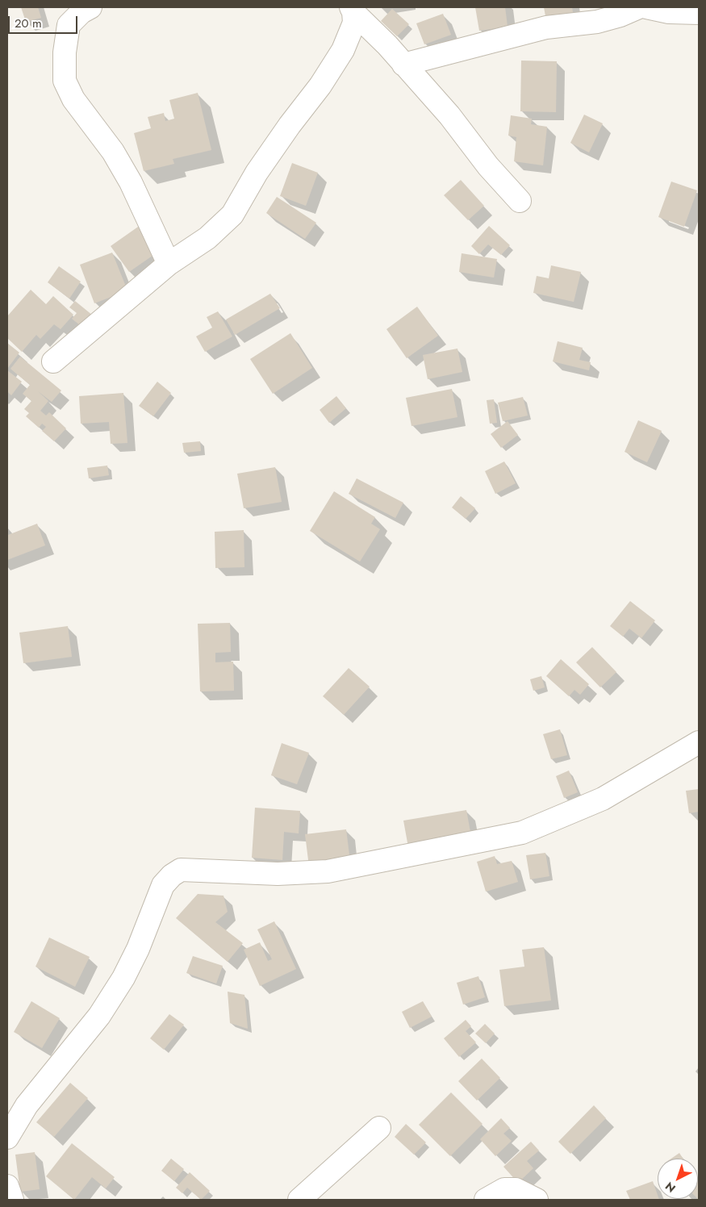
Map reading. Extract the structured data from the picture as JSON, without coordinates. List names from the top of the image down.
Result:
{
  "scale_bar": "20 m",
  "north": "bottom left"
}
